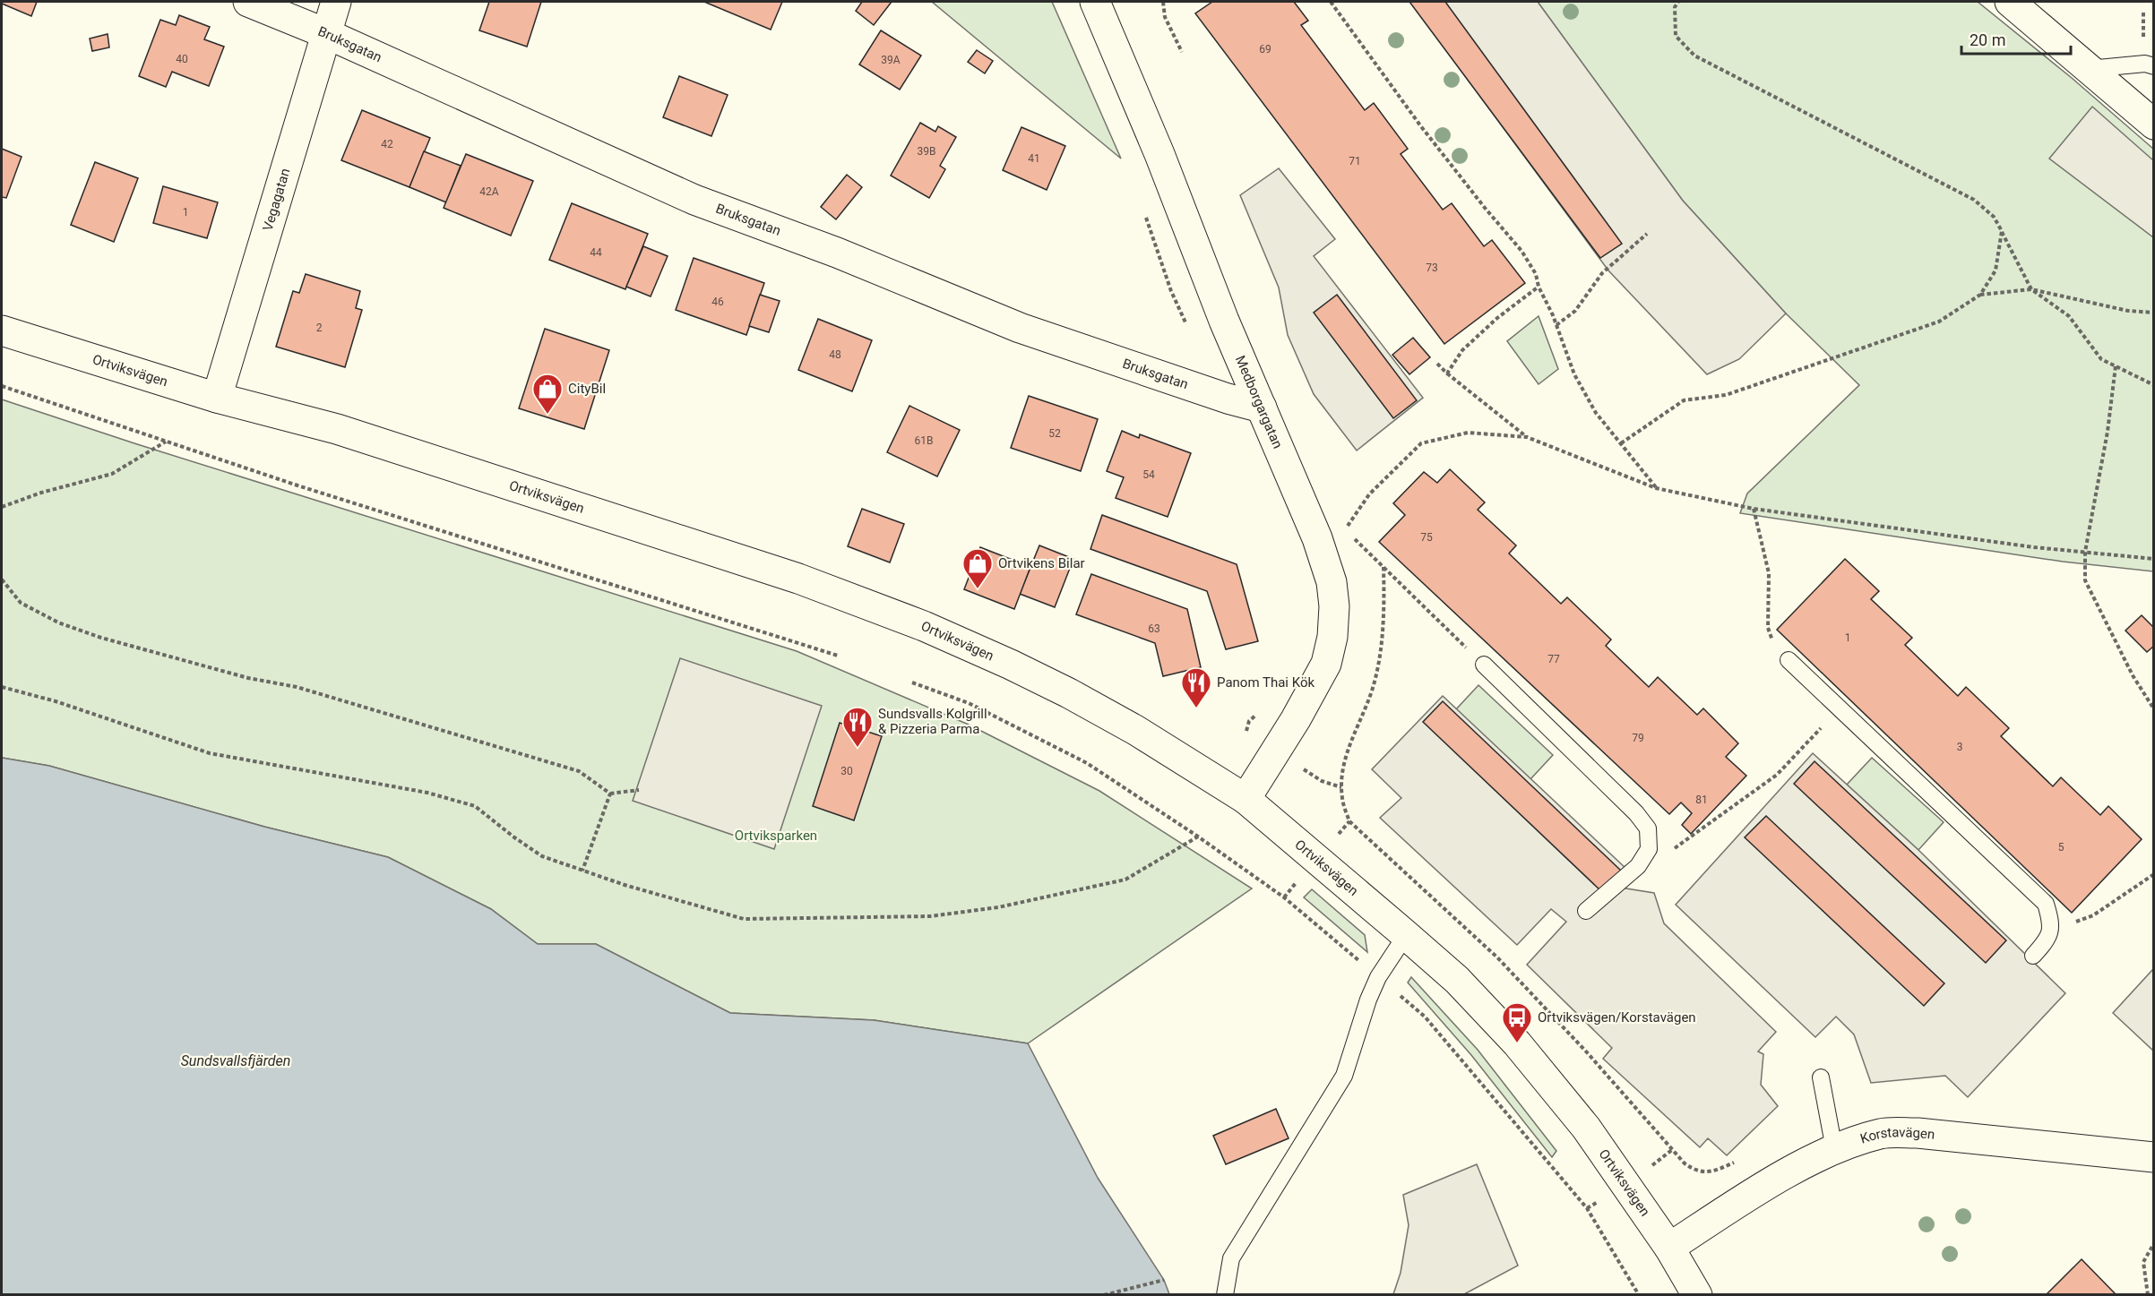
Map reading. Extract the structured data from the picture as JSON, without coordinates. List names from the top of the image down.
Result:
{
  "streets": {
    "street": [
      "Bruksgatan",
      "Vegagatan",
      "Ortviksvägen",
      "Medborgargatan",
      "Korstavägen"
    ]
  },
  "crossings": [
    ["Bruksgatan", "Vegagatan"],
    ["Bruksgatan", "Medborgargatan"],
    ["Vegagatan", "Ortviksvägen"],
    ["Ortviksvägen", "Medborgargatan"],
    ["Ortviksvägen", "Korstavägen"]
  ],
  "water": ["Sundsvallsfjärden"],
  "parks": ["Ortviksparken"],
  "places": {
    "shop": ["CityBil", "Ortvikens Bilar"],
    "restaurant": ["Panom Thai Kök", "Sundsvalls Kolgrill & Pizzeria Parma"],
    "bus stop": ["Ortviksvägen/Korstavägen"]
  },
  "house_numbers": [
    "69",
    "40",
    "39A",
    "42",
    "39B",
    "41",
    "71",
    "42A",
    "1",
    "44",
    "73",
    "46",
    "2",
    "48",
    "52",
    "61B",
    "54",
    "75",
    "63",
    "1",
    "77",
    "79",
    "3",
    "30",
    "81",
    "5"
  ],
  "scale_bar": "20 m"
}
